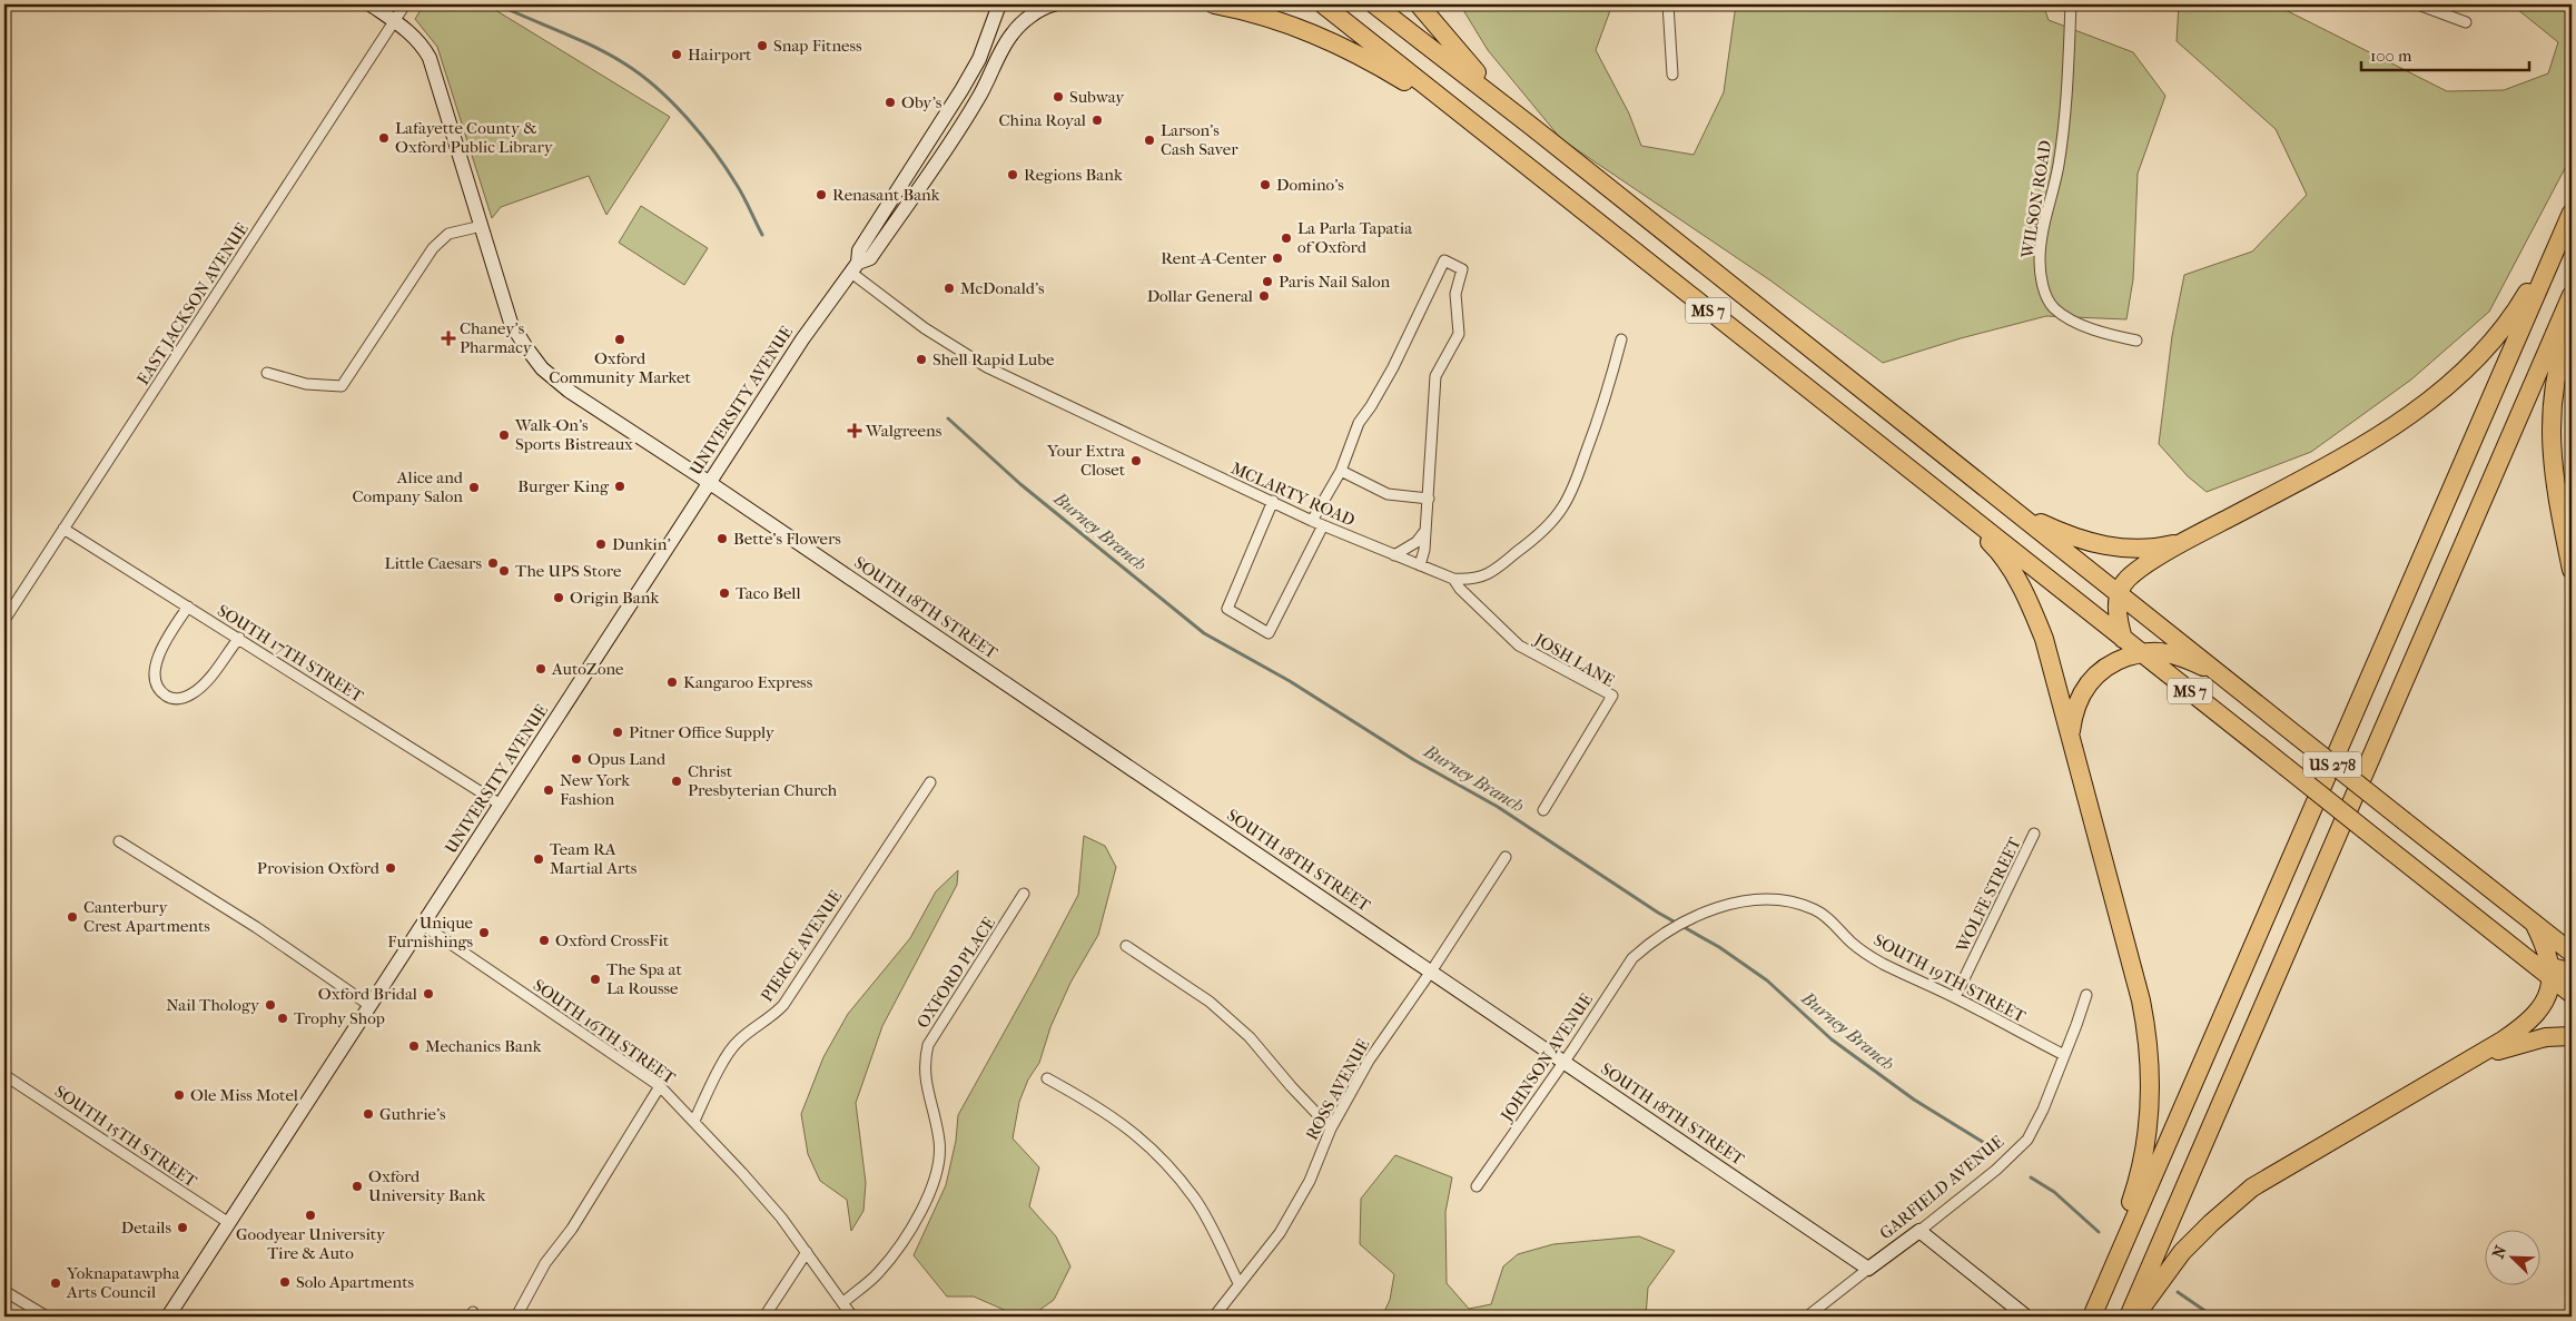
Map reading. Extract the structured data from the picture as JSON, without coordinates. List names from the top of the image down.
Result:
{
  "streets": {
    "highway": ["MS 7", "US 278"],
    "street": [
      "WILSON ROAD",
      "EAST JACKSON AVENUE",
      "UNIVERSITY AVENUE",
      "MCLARTY ROAD",
      "SOUTH 18TH STREET",
      "SOUTH 17TH STREET",
      "JOSH LANE",
      "WOLFE STREET",
      "PIERCE AVENUE",
      "OXFORD PLACE",
      "SOUTH 19TH STREET",
      "SOUTH 16TH STREET",
      "JOHNSON AVENUE",
      "ROSS AVENUE",
      "SOUTH 15TH STREET",
      "GARFIELD AVENUE"
    ]
  },
  "crossings": [
    ["EAST JACKSON AVENUE", "SOUTH 18TH STREET"],
    ["EAST JACKSON AVENUE", "SOUTH 17TH STREET"],
    ["UNIVERSITY AVENUE", "MCLARTY ROAD"],
    ["UNIVERSITY AVENUE", "SOUTH 18TH STREET"],
    ["UNIVERSITY AVENUE", "SOUTH 17TH STREET"],
    ["UNIVERSITY AVENUE", "SOUTH 16TH STREET"],
    ["UNIVERSITY AVENUE", "SOUTH 15TH STREET"],
    ["MCLARTY ROAD", "JOSH LANE"],
    ["SOUTH 18TH STREET", "JOHNSON AVENUE"],
    ["SOUTH 18TH STREET", "ROSS AVENUE"],
    ["SOUTH 18TH STREET", "GARFIELD AVENUE"],
    ["WOLFE STREET", "SOUTH 19TH STREET"],
    ["PIERCE AVENUE", "SOUTH 16TH STREET"],
    ["OXFORD PLACE", "SOUTH 16TH STREET"],
    ["SOUTH 19TH STREET", "JOHNSON AVENUE"],
    ["SOUTH 19TH STREET", "GARFIELD AVENUE"]
  ],
  "water": ["Burney Branch"],
  "places": {
    "other": [
      "Snap Fitness",
      "Hairport",
      "Subway",
      "Oby's",
      "China Royal",
      "Lafayette County & Oxford Public Library",
      "Larson's Cash Saver",
      "Regions Bank",
      "Domino's",
      "Renasant Bank",
      "La Parla Tapatia of Oxford",
      "Rent-A-Center",
      "Paris Nail Salon",
      "McDonald's",
      "Dollar General",
      "Oxford Community Market",
      "Shell Rapid Lube",
      "Walk-On's Sports Bistreaux",
      "Your Extra Closet",
      "Burger King",
      "Alice and Company Salon",
      "Bette's Flowers",
      "Dunkin'",
      "Little Caesars",
      "The UPS Store",
      "Taco Bell",
      "Origin Bank",
      "AutoZone",
      "Kangaroo Express",
      "Pitner Office Supply",
      "Opus Land",
      "Christ Presbyterian Church",
      "New York Fashion",
      "Team RA Martial Arts",
      "Provision Oxford",
      "Canterbury Crest Apartments",
      "Unique Furnishings",
      "Oxford CrossFit",
      "The Spa at La Rousse",
      "Oxford Bridal",
      "Nail Thology",
      "Trophy Shop",
      "Mechanics Bank",
      "Ole Miss Motel",
      "Guthrie's",
      "Oxford University Bank",
      "Goodyear University Tire & Auto",
      "Details",
      "Solo Apartments",
      "Yoknapatawpha Arts Council"
    ],
    "health": ["Chaney's Pharmacy", "Walgreens"]
  },
  "scale_bar": "100 m",
  "north": "top left"
}
